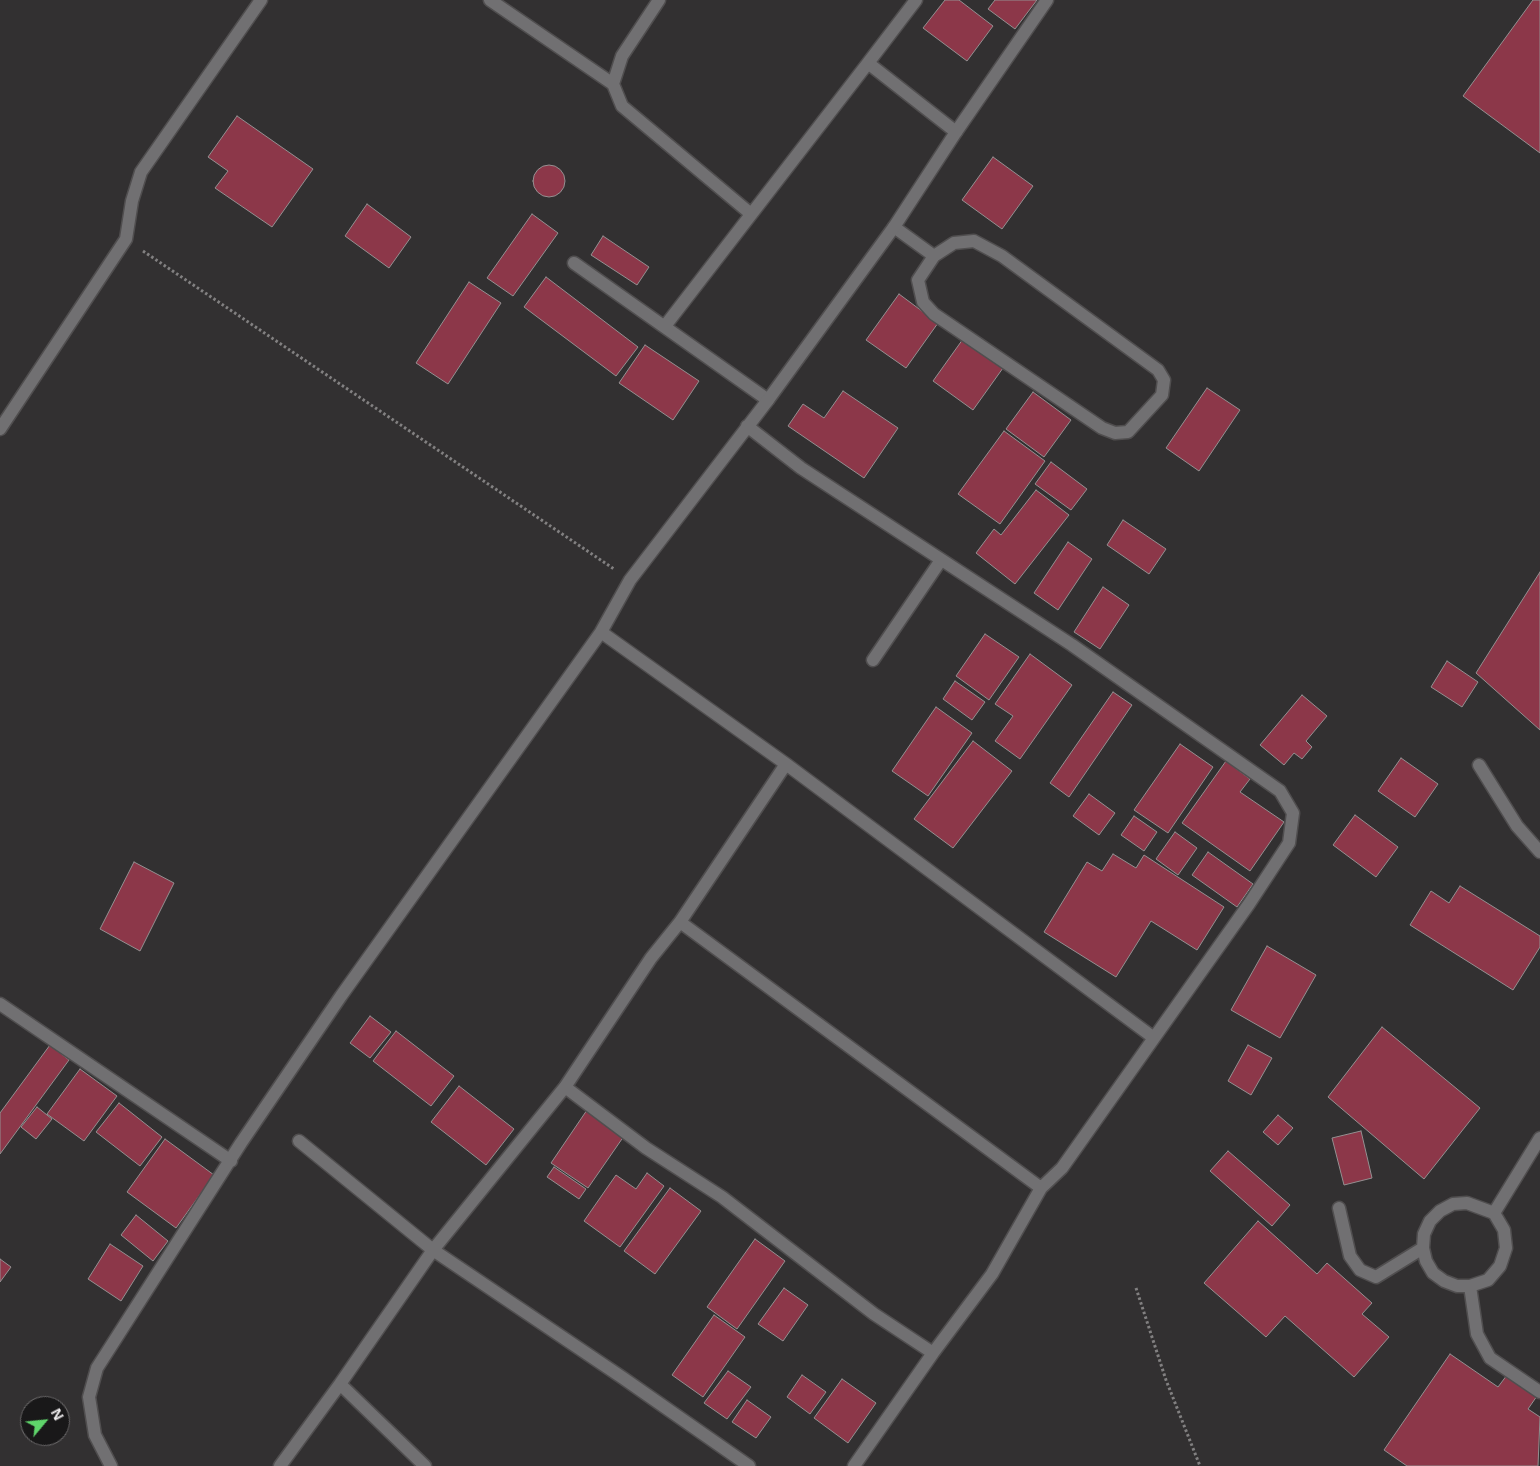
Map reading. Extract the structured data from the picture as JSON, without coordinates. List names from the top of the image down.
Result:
{
  "north": "top right"
}
